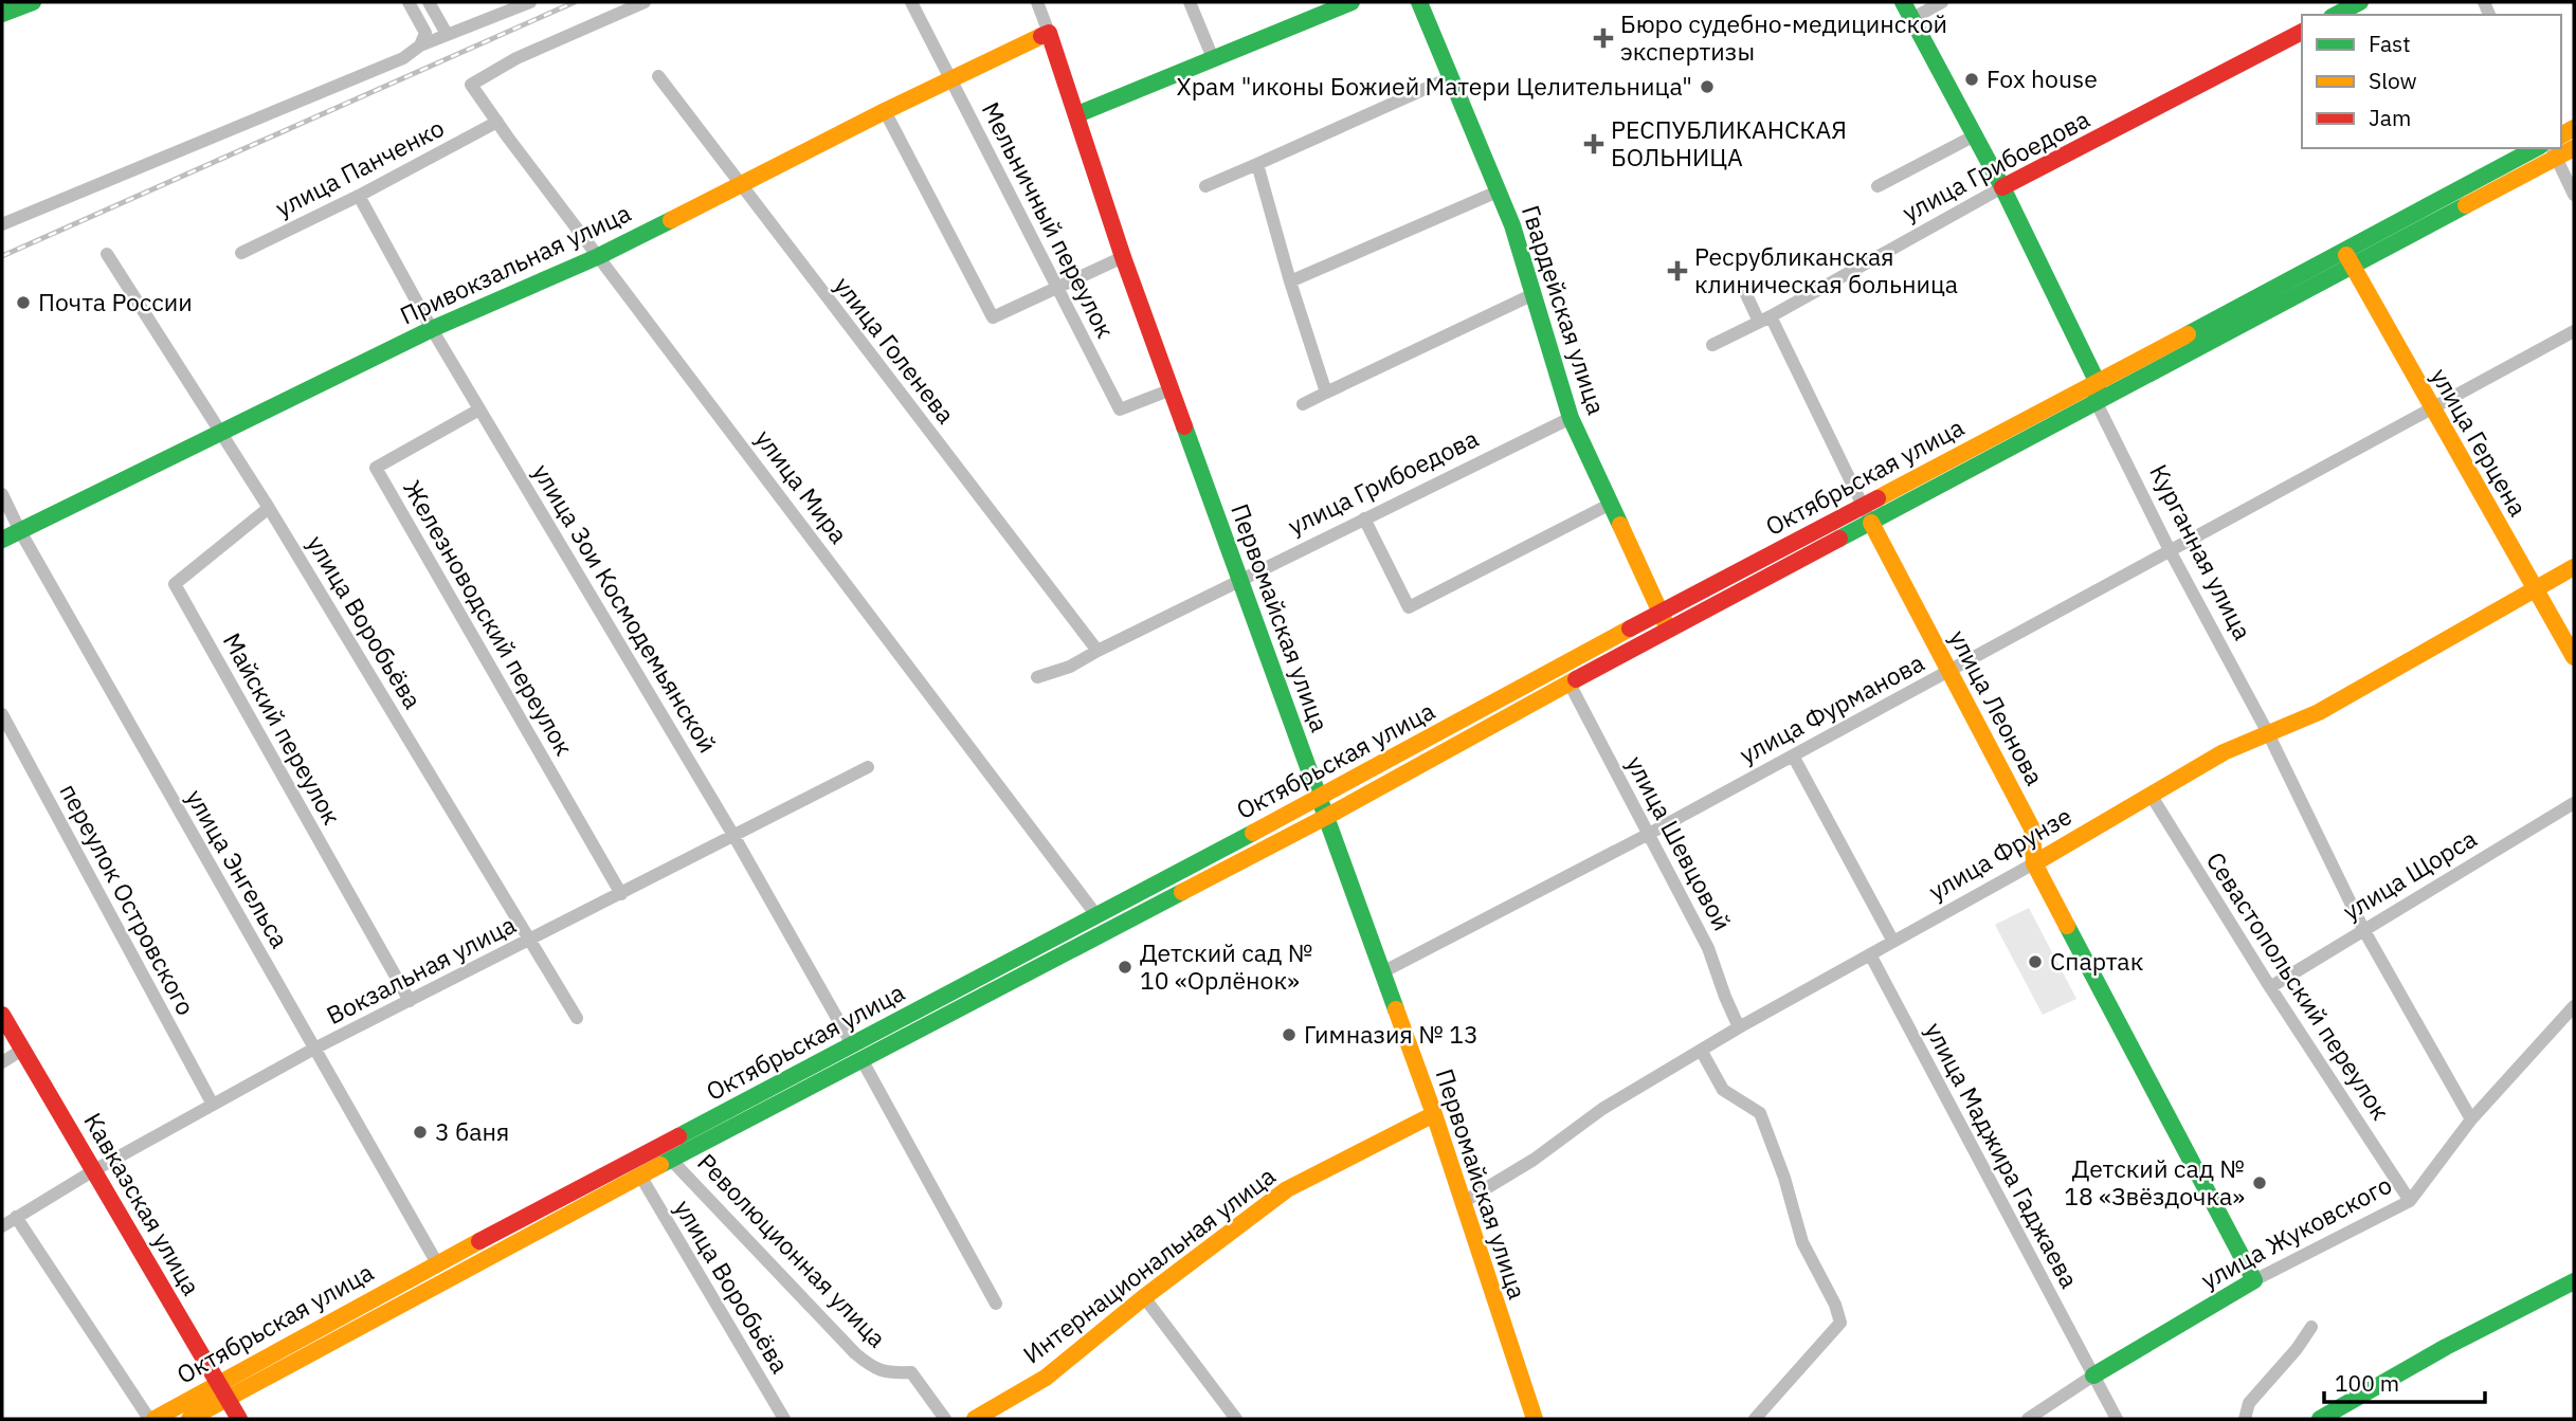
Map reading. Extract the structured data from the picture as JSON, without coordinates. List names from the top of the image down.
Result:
{
  "streets": {
    "street": [
      "улица Грибоедова",
      "улица Панченко",
      "Мельничный переулок",
      "Привокзальная улица",
      "Гвардейская улица",
      "улица Голенева",
      "улица Герцена",
      "Октябрьская улица",
      "улица Мира",
      "Курганная улица",
      "улица Зои Космодемьянской",
      "Железноводский переулок",
      "Первомайская улица",
      "улица Воробьёва",
      "улица Леонова",
      "улица Фурманова",
      "Майский переулок",
      "улица Шевцовой",
      "улица Фрунзе",
      "улица Энгельса",
      "улица Щорса",
      "переулок Островского",
      "Вокзальная улица",
      "Севастопольский переулок",
      "улица Маджира Гаджаева",
      "Кавказская улица",
      "улица Жуковского",
      "Революционная улица",
      "Интернациональная улица"
    ]
  },
  "crossings": [
    ["улица Грибоедова", "Гвардейская улица"],
    ["улица Грибоедова", "улица Голенева"],
    ["улица Грибоедова", "Курганная улица"],
    ["улица Грибоедова", "Первомайская улица"],
    ["улица Грибоедова", "улица Леонова"],
    ["улица Панченко", "улица Мира"],
    ["улица Панченко", "улица Зои Космодемьянской"],
    ["Мельничный переулок", "Привокзальная улица"],
    ["Мельничный переулок", "Первомайская улица"],
    ["Привокзальная улица", "улица Голенева"],
    ["Привокзальная улица", "улица Мира"],
    ["Привокзальная улица", "улица Зои Космодемьянской"],
    ["Привокзальная улица", "Первомайская улица"],
    ["Привокзальная улица", "улица Воробьёва"],
    ["Привокзальная улица", "улица Энгельса"],
    ["Гвардейская улица", "Октябрьская улица"],
    ["улица Герцена", "Октябрьская улица"],
    ["улица Герцена", "улица Фурманова"],
    ["улица Герцена", "улица Фрунзе"],
    ["Октябрьская улица", "улица Мира"],
    ["Октябрьская улица", "Курганная улица"],
    ["Октябрьская улица", "улица Зои Космодемьянской"],
    ["Октябрьская улица", "Первомайская улица"],
    ["Октябрьская улица", "улица Воробьёва"],
    ["Октябрьская улица", "улица Леонова"],
    ["Октябрьская улица", "улица Шевцовой"],
    ["Октябрьская улица", "улица Энгельса"],
    ["Октябрьская улица", "Кавказская улица"],
    ["Октябрьская улица", "Революционная улица"],
    ["Курганная улица", "улица Фурманова"],
    ["Курганная улица", "улица Фрунзе"],
    ["Курганная улица", "улица Щорса"],
    ["Курганная улица", "улица Жуковского"],
    ["улица Зои Космодемьянской", "Железноводский переулок"],
    ["улица Зои Космодемьянской", "Вокзальная улица"],
    ["Железноводский переулок", "Вокзальная улица"],
    ["Первомайская улица", "улица Фурманова"],
    ["Первомайская улица", "улица Фрунзе"],
    ["Первомайская улица", "Интернациональная улица"],
    ["улица Воробьёва", "Майский переулок"],
    ["улица Воробьёва", "Вокзальная улица"],
    ["улица Леонова", "улица Фурманова"],
    ["улица Леонова", "улица Фрунзе"],
    ["улица Леонова", "улица Жуковского"],
    ["улица Фурманова", "улица Шевцовой"],
    ["Майский переулок", "Вокзальная улица"],
    ["улица Шевцовой", "улица Фрунзе"],
    ["улица Фрунзе", "Севастопольский переулок"],
    ["улица Фрунзе", "улица Маджира Гаджаева"],
    ["улица Энгельса", "Вокзальная улица"],
    ["улица Щорса", "Севастопольский переулок"],
    ["переулок Островского", "Вокзальная улица"],
    ["Вокзальная улица", "Кавказская улица"],
    ["Севастопольский переулок", "улица Жуковского"],
    ["улица Маджира Гаджаева", "улица Жуковского"]
  ],
  "places": {
    "health": ["Бюро судебно-медицинской экспертизы", "РЕСПУБЛИКАНСКАЯ БОЛЬНИЦА", "Ресрубликанская клиническая больница"],
    "other": [
      "Fox house",
      "Храм \"иконы Божией Матери Целительница\"",
      "Почта России",
      "Спартак",
      "Детский сад № 10 «Орлёнок»",
      "Гимназия № 13",
      "3 баня",
      "Детский сад № 18 «Звёздочка»"
    ]
  },
  "legend": ["Fast", "Slow", "Jam"],
  "scale_bar": "100 m"
}
